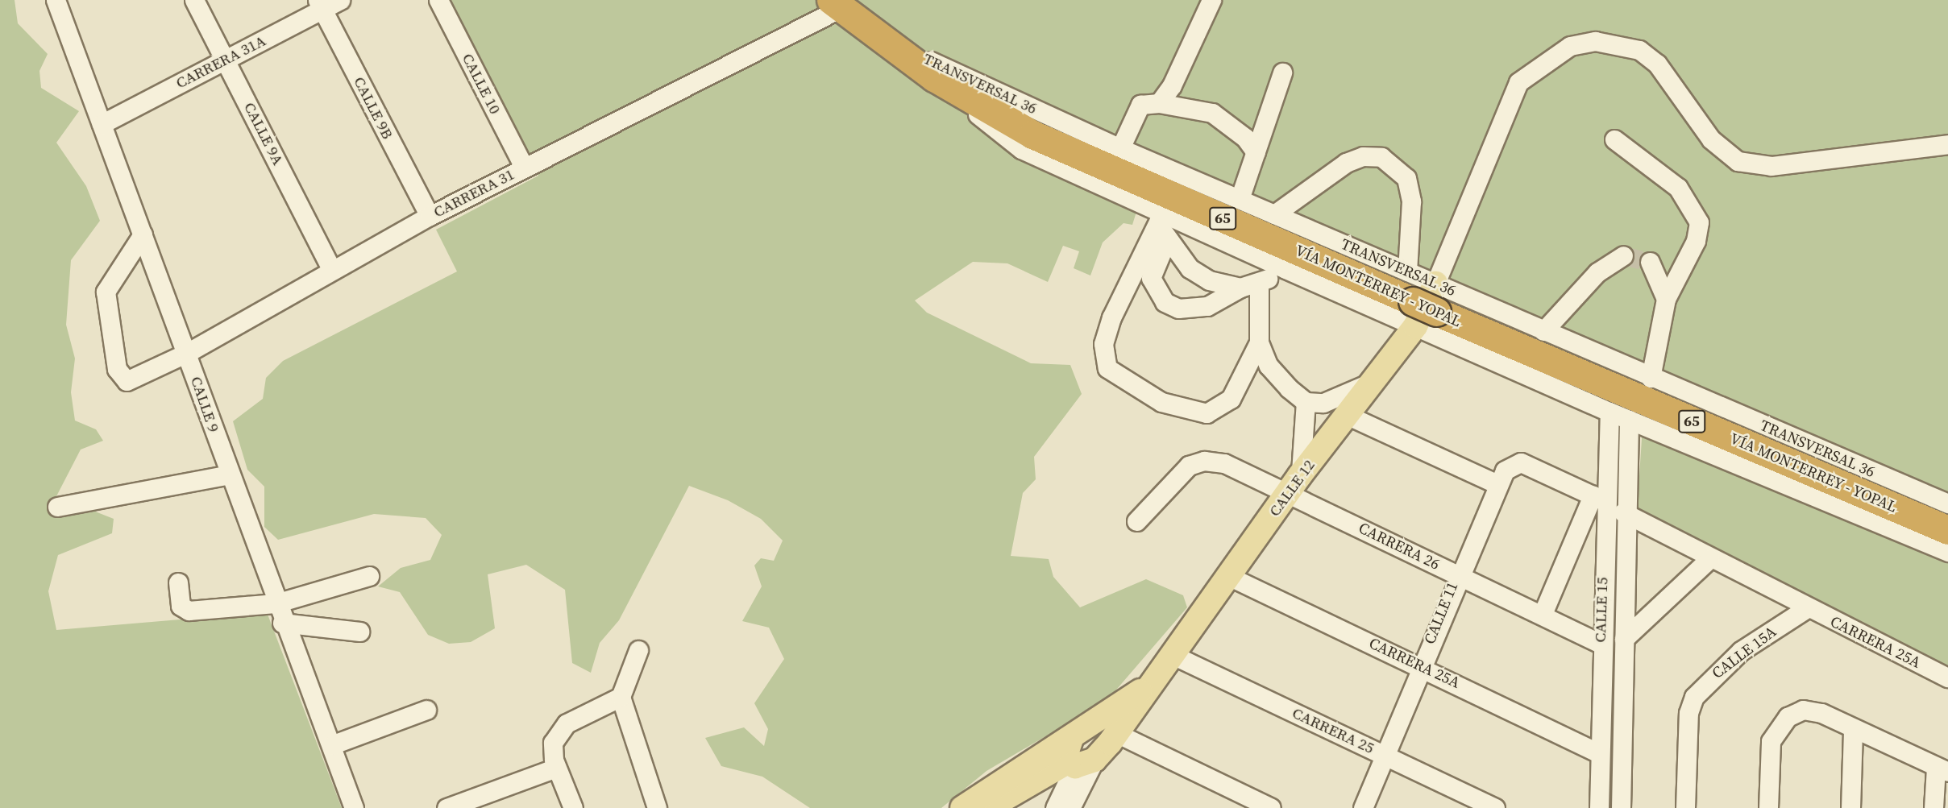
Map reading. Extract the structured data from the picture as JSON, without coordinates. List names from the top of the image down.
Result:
{
  "streets": {
    "highway": ["65", "VÍA MONTERREY - YOPAL"],
    "main road": ["CALLE 12"],
    "street": [
      "CARRERA 31A",
      "CALLE 10",
      "TRANSVERSAL 36",
      "CALLE 9B",
      "CALLE 9A",
      "CARRERA 31",
      "CARRERA 26",
      "CALLE 15",
      "CALLE 11",
      "CARRERA 25A",
      "CALLE 15A",
      "CARRERA 25"
    ]
  },
  "crossings": [
    ["CARRERA 31A", "CALLE 9B"],
    ["CARRERA 31A", "CALLE 9A"],
    ["CALLE 10", "CARRERA 31"],
    ["TRANSVERSAL 36", "VÍA MONTERREY - YOPAL"],
    ["TRANSVERSAL 36", "CALLE 12"],
    ["TRANSVERSAL 36", "CALLE 15"],
    ["CALLE 9B", "CARRERA 31"],
    ["CALLE 9A", "CARRERA 31"],
    ["CARRERA 31", "VÍA MONTERREY - YOPAL"],
    ["VÍA MONTERREY - YOPAL", "CALLE 12"],
    ["CALLE 12", "CARRERA 26"],
    ["CALLE 12", "CARRERA 25A"],
    ["CALLE 12", "CARRERA 25"],
    ["CARRERA 26", "CALLE 15"],
    ["CARRERA 26", "CALLE 11"],
    ["CALLE 15", "CALLE 11"],
    ["CALLE 15", "CARRERA 25A"],
    ["CALLE 11", "CARRERA 25A"],
    ["CALLE 11", "CARRERA 25"],
    ["CARRERA 25A", "CALLE 15A"]
  ]
}
